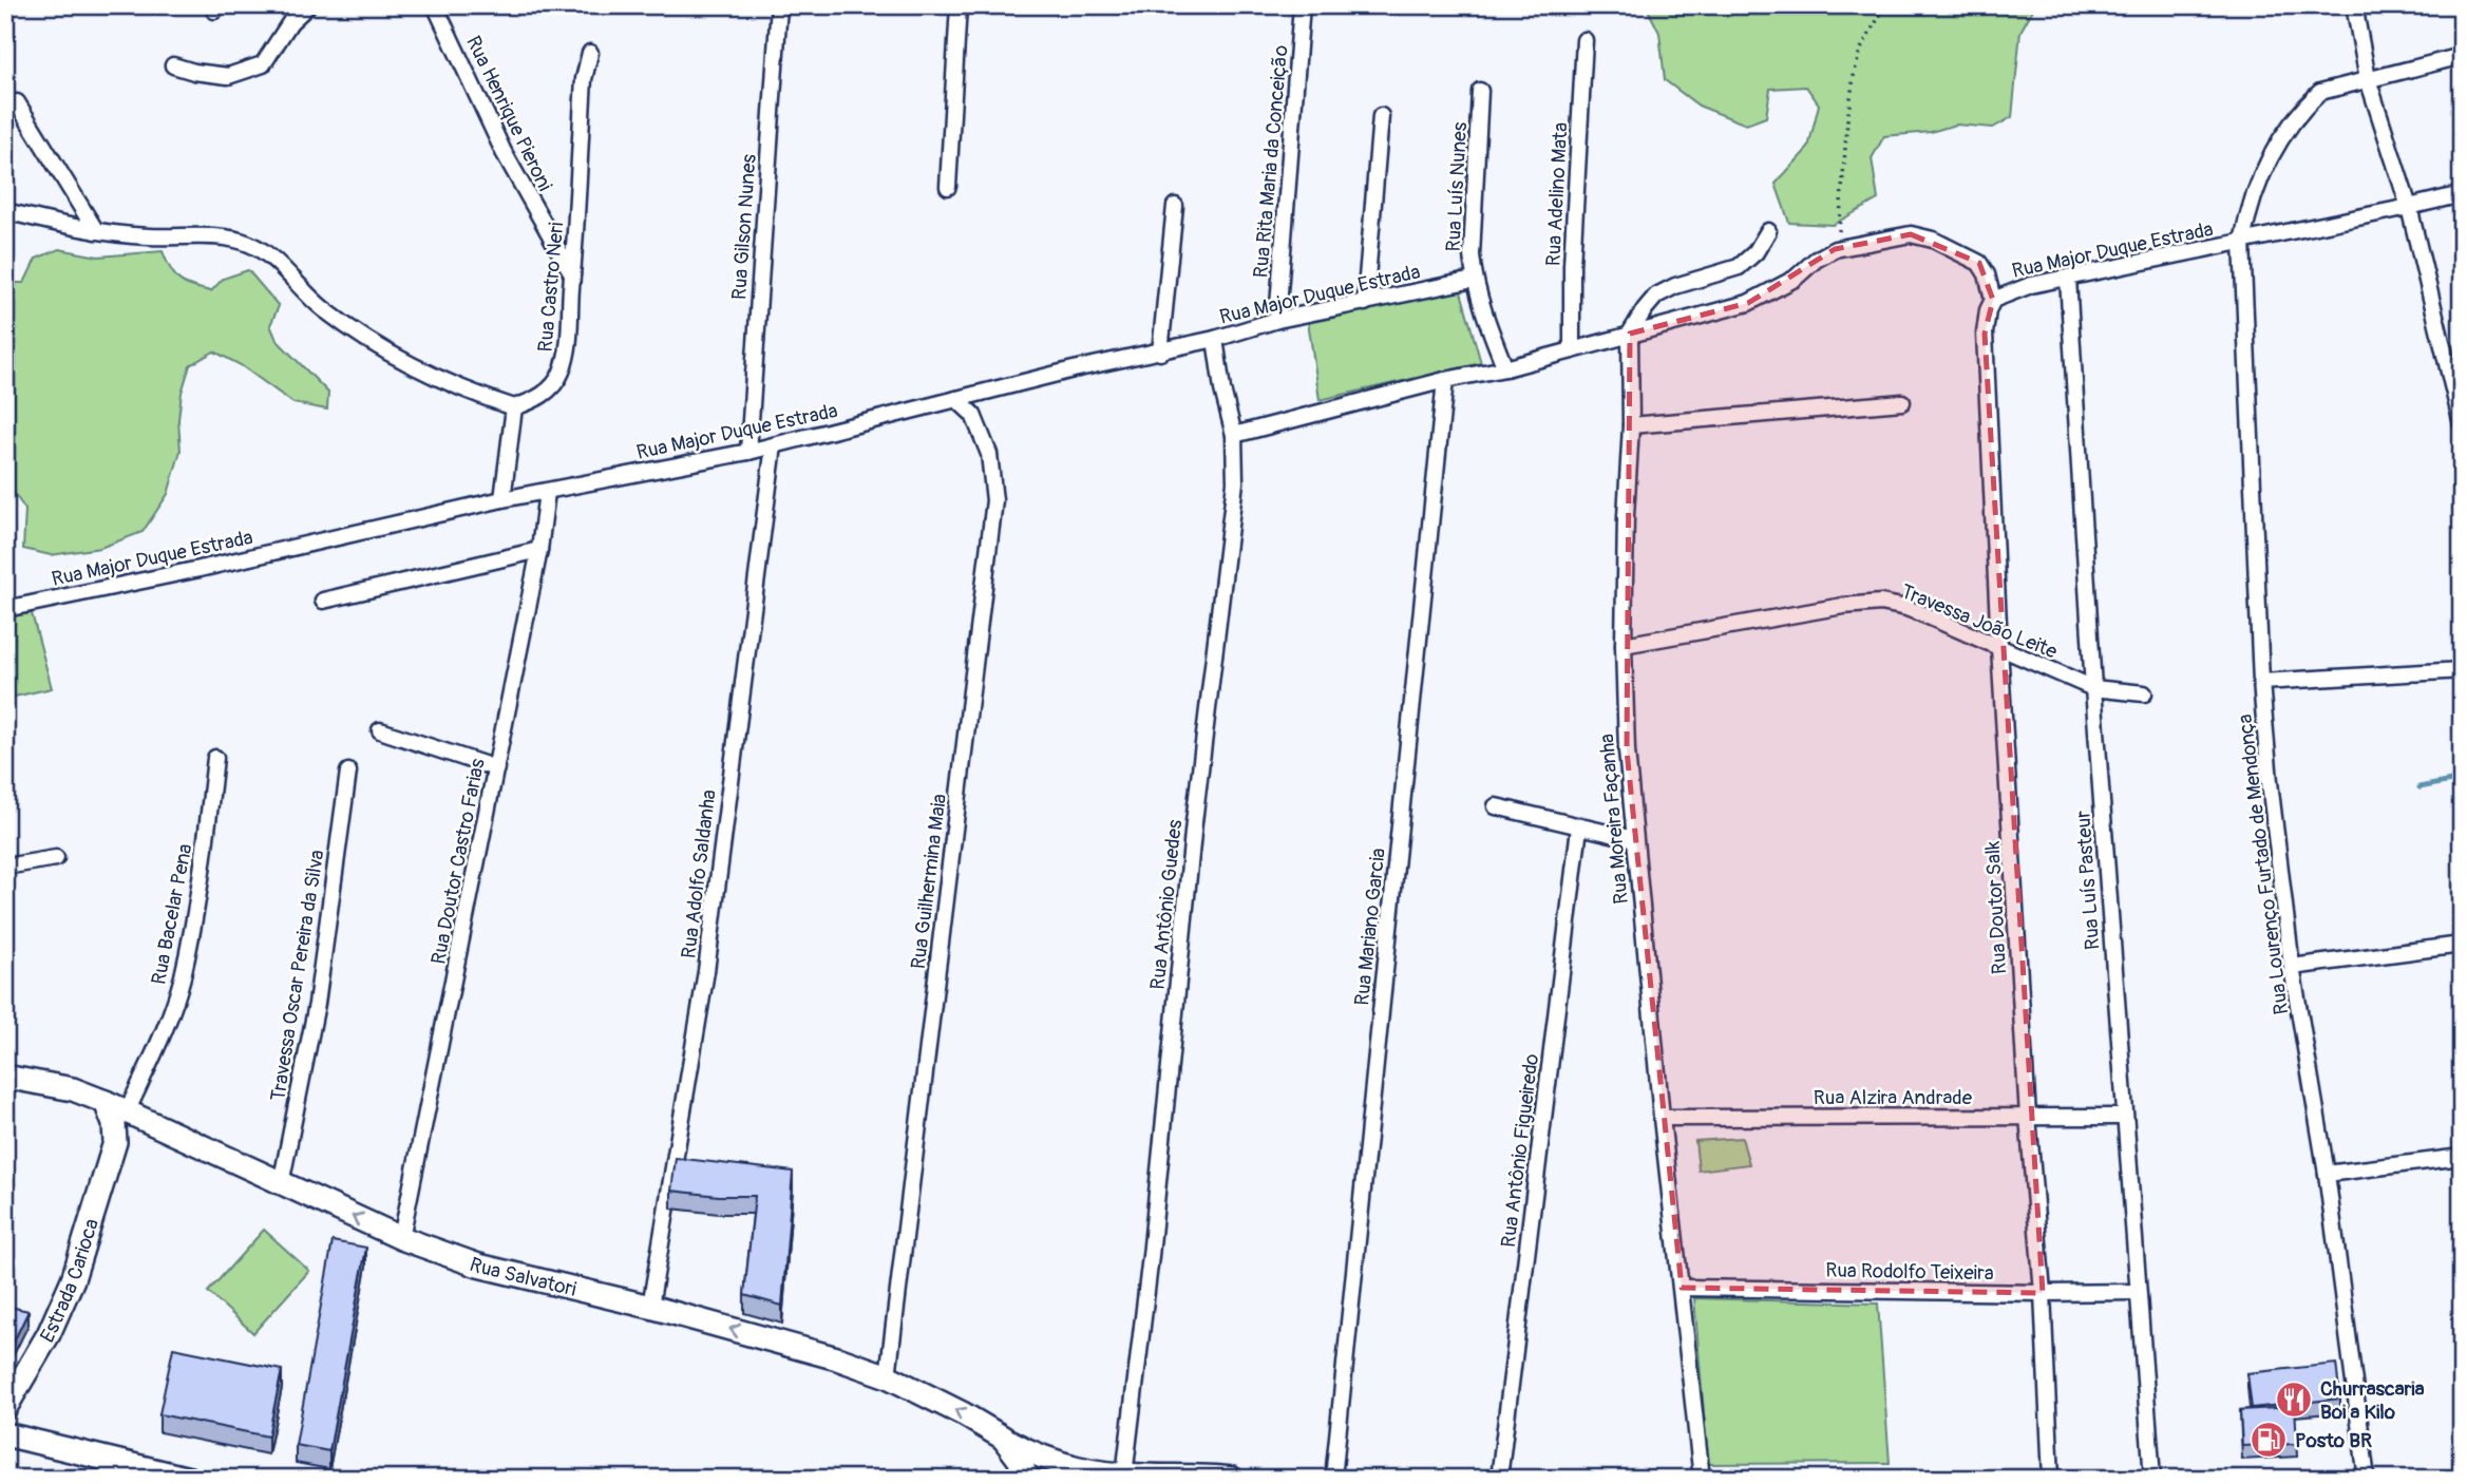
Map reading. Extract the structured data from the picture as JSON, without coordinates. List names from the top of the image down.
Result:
{
  "streets": {
    "main road": ["Rua Salvatori", "Estrada Carioca"],
    "street": [
      "Rua Henrique Pieroni",
      "Rua Rita Maria da Conceição",
      "Rua Luís Nunes",
      "Rua Adelino Mata",
      "Rua Gilson Nunes",
      "Rua Major Duque Estrada",
      "Rua Castro Neri",
      "Travessa João Leite",
      "Rua Moreira Façanha",
      "Rua Doutor Castro Farias",
      "Rua Lourenço Furtado de Mendonça",
      "Rua Adolfo Saldanha",
      "Rua Luís Pasteur",
      "Rua Guilhermina Maia",
      "Rua Antônio Guedes",
      "Rua Doutor Salk",
      "Rua Bacelar Pena",
      "Rua Mariano Garcia",
      "Travessa Oscar Pereira da Silva",
      "Rua Alzira Andrade",
      "Rua Antônio Figueiredo",
      "Rua Rodolfo Teixeira"
    ]
  },
  "crossings": [
    ["Rua Henrique Pieroni", "Rua Castro Neri"],
    ["Rua Rita Maria da Conceição", "Rua Major Duque Estrada"],
    ["Rua Luís Nunes", "Rua Major Duque Estrada"],
    ["Rua Adelino Mata", "Rua Major Duque Estrada"],
    ["Rua Gilson Nunes", "Rua Major Duque Estrada"],
    ["Rua Major Duque Estrada", "Rua Moreira Façanha"],
    ["Rua Major Duque Estrada", "Rua Doutor Castro Farias"],
    ["Rua Major Duque Estrada", "Rua Lourenço Furtado de Mendonça"],
    ["Rua Major Duque Estrada", "Rua Adolfo Saldanha"],
    ["Rua Major Duque Estrada", "Rua Luís Pasteur"],
    ["Rua Major Duque Estrada", "Rua Guilhermina Maia"],
    ["Rua Major Duque Estrada", "Rua Antônio Guedes"],
    ["Rua Major Duque Estrada", "Rua Doutor Salk"],
    ["Rua Major Duque Estrada", "Rua Mariano Garcia"],
    ["Travessa João Leite", "Rua Moreira Façanha"],
    ["Travessa João Leite", "Rua Luís Pasteur"],
    ["Travessa João Leite", "Rua Doutor Salk"],
    ["Rua Moreira Façanha", "Rua Alzira Andrade"],
    ["Rua Moreira Façanha", "Rua Rodolfo Teixeira"],
    ["Rua Doutor Castro Farias", "Rua Salvatori"],
    ["Rua Adolfo Saldanha", "Rua Salvatori"],
    ["Rua Luís Pasteur", "Rua Alzira Andrade"],
    ["Rua Luís Pasteur", "Rua Rodolfo Teixeira"],
    ["Rua Guilhermina Maia", "Rua Salvatori"],
    ["Rua Doutor Salk", "Rua Alzira Andrade"],
    ["Rua Doutor Salk", "Rua Rodolfo Teixeira"],
    ["Rua Bacelar Pena", "Rua Salvatori"],
    ["Travessa Oscar Pereira da Silva", "Rua Salvatori"],
    ["Rua Salvatori", "Estrada Carioca"]
  ],
  "one_way": ["Rua Salvatori"],
  "places": {
    "restaurant": ["Churrascaria Boi a Kilo"],
    "fuel station": ["Posto BR"]
  }
}
